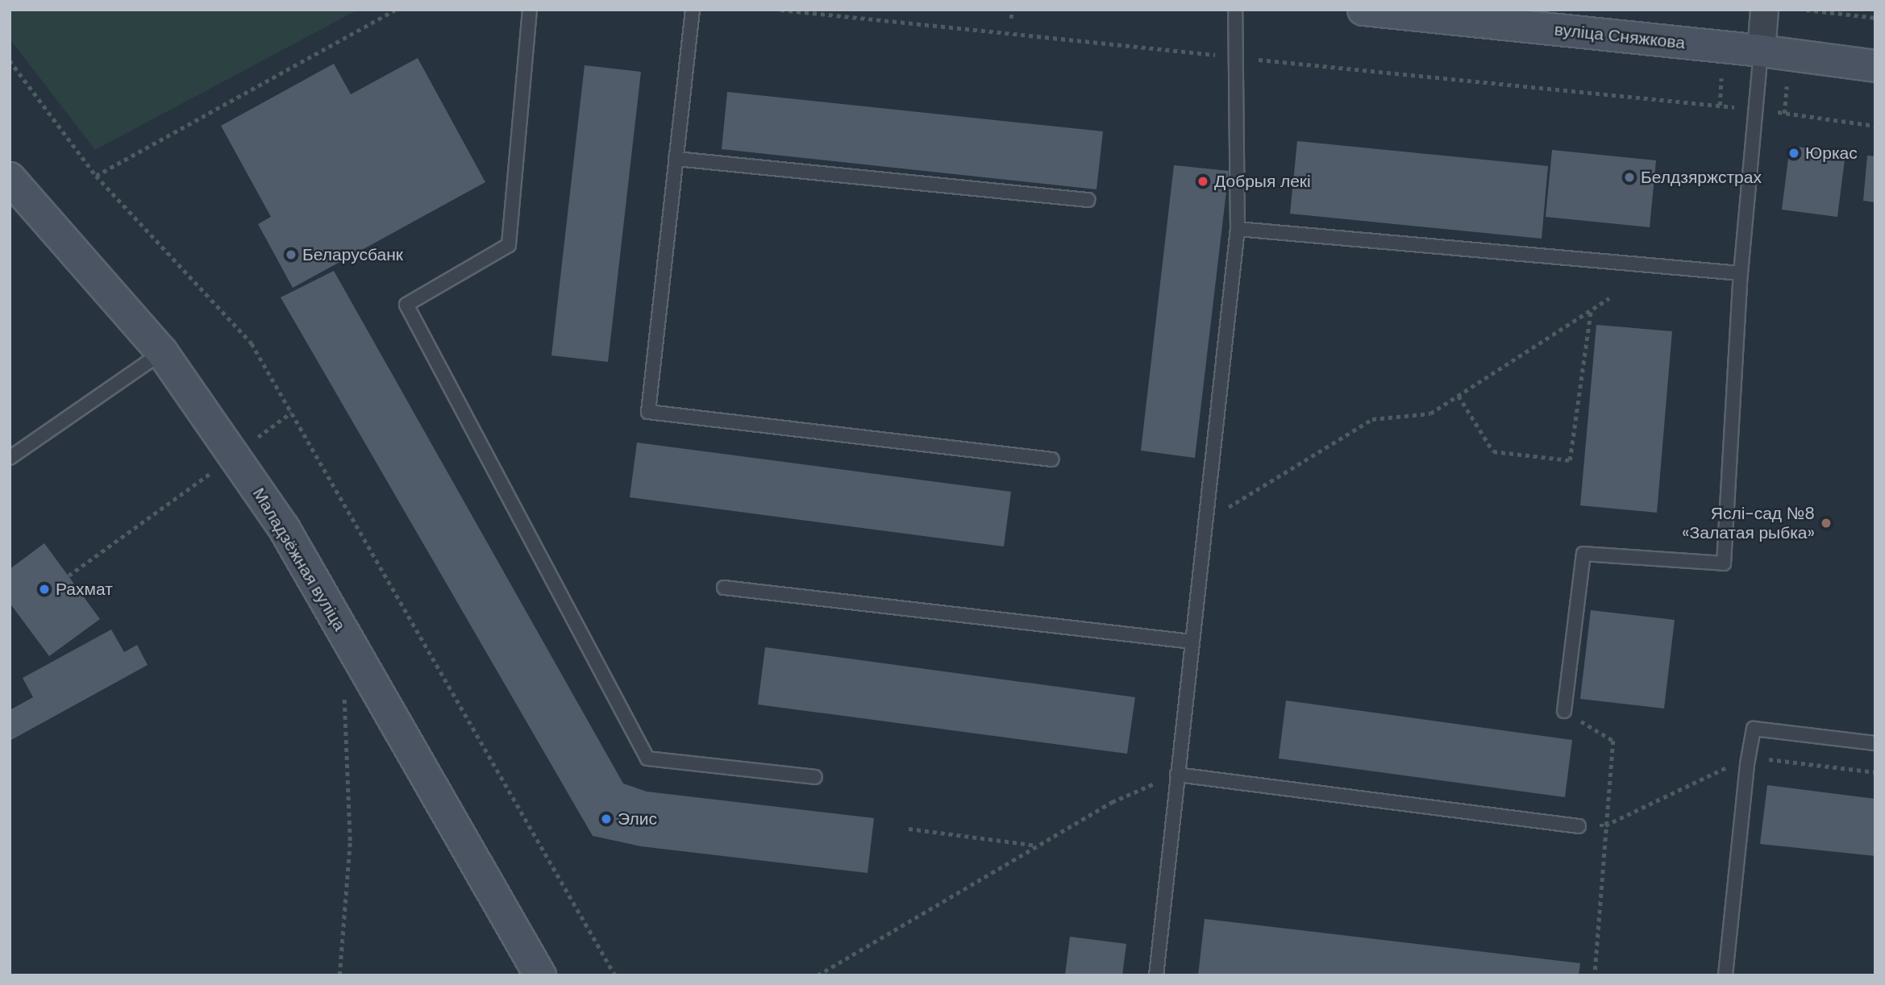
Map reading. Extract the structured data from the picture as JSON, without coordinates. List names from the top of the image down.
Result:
{
  "streets": {
    "street": ["вуліца Сняжкова", "Маладзёжная вуліца"]
  },
  "places": [
    "Юркас",
    "Белдзяржстрах",
    "Добрыя лекі",
    "Беларусбанк",
    "Яслі-сад №8 «Залатая рыбка»",
    "Рахмат",
    "Элис"
  ]
}
